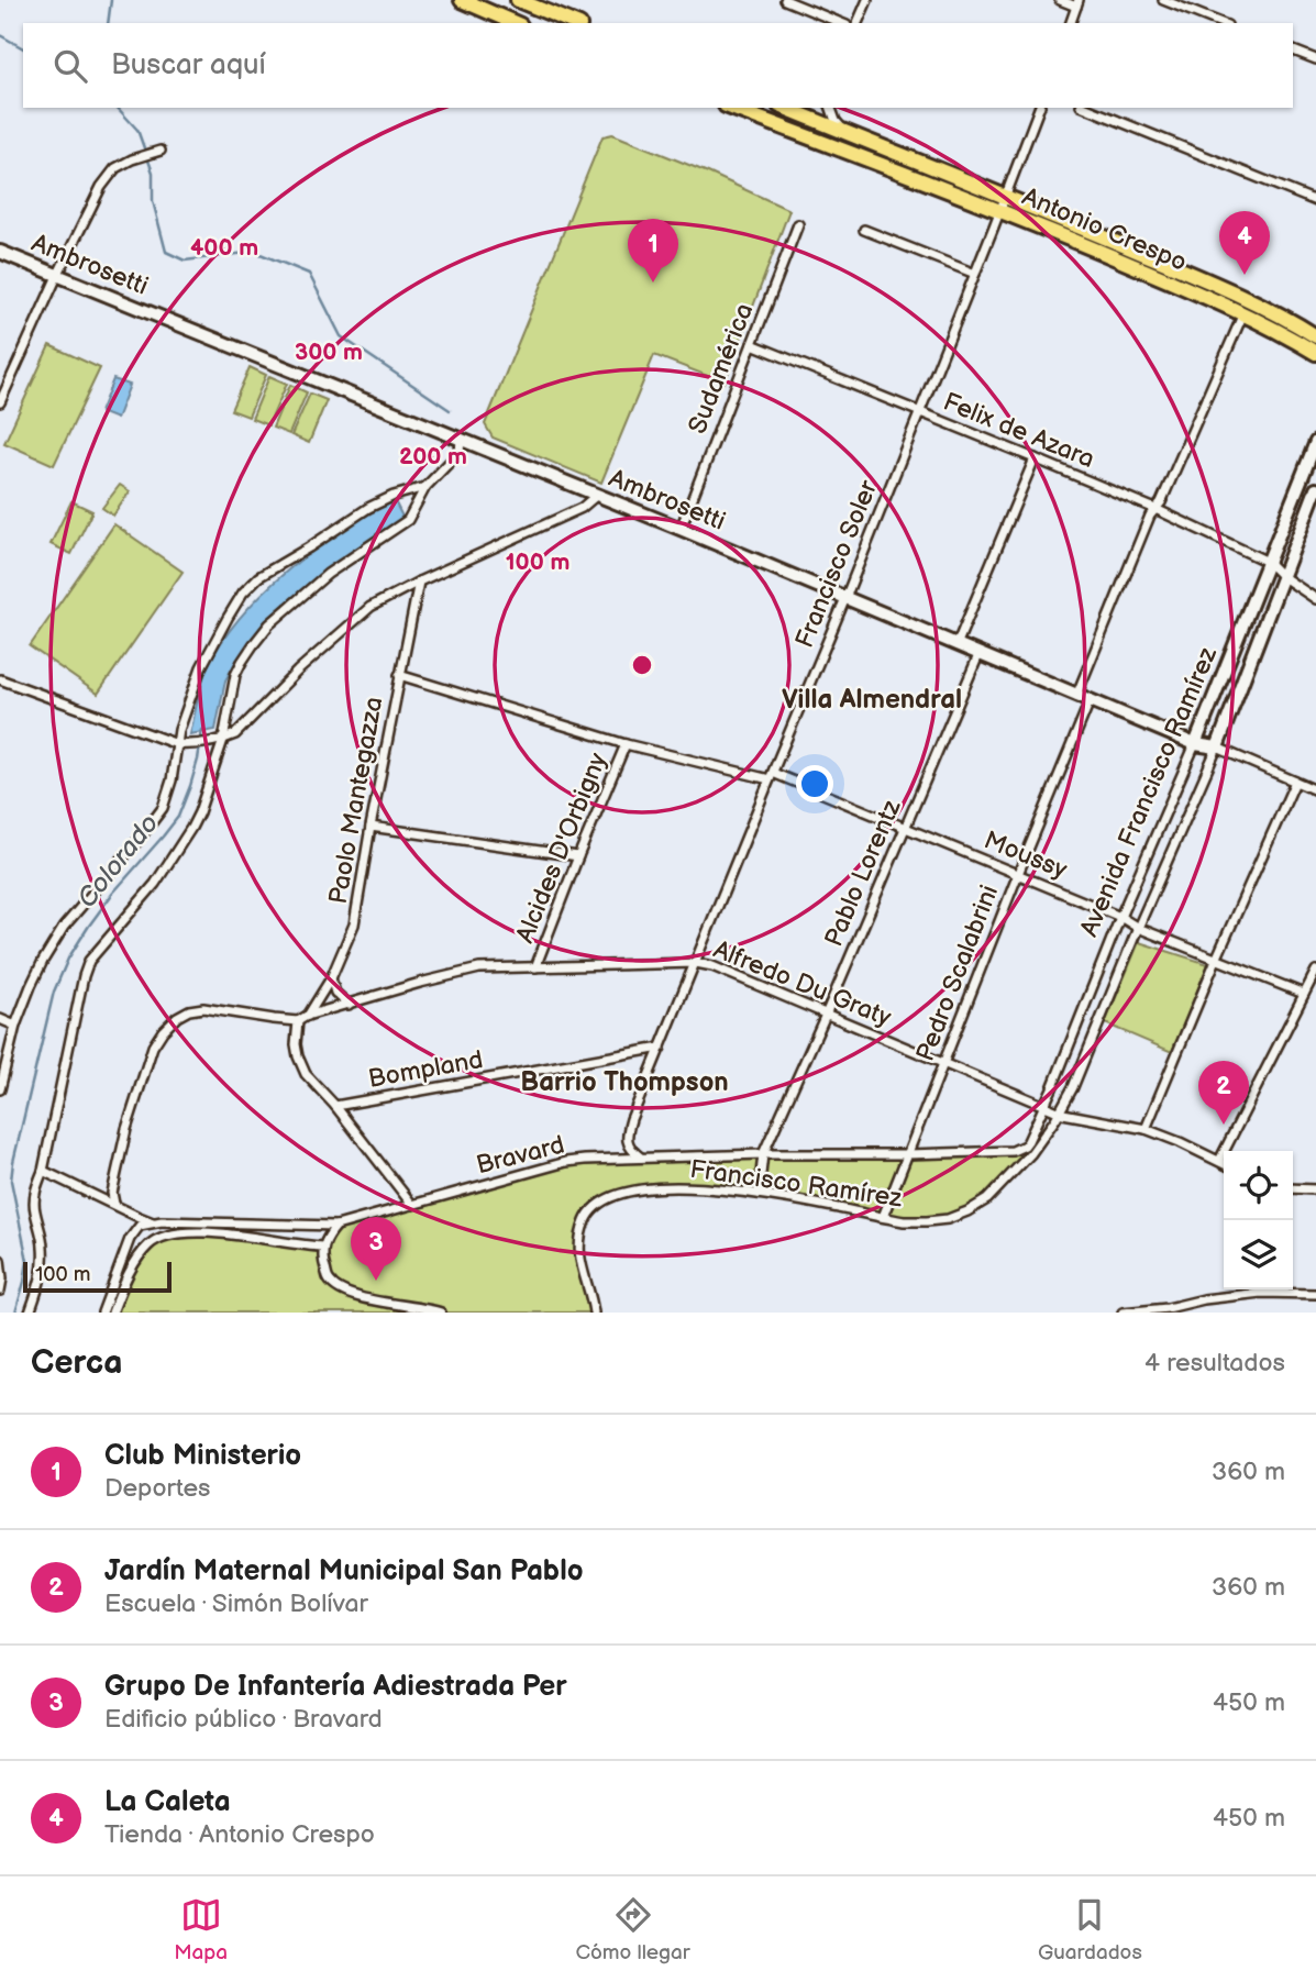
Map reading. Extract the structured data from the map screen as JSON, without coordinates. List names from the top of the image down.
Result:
{
  "streets": {
    "main road": ["Antonio Crespo"],
    "street": [
      "Ambrosetti",
      "Sudamérica",
      "Felix de Azara",
      "Francisco Soler",
      "Avenida Francisco Ramírez",
      "Paolo Mantegazza",
      "Alcides D'Orbigny",
      "Moussy",
      "Pablo Lorentz",
      "Pedro Scalabrini",
      "Alfredo Du Graty",
      "Bompland",
      "Bravard",
      "Francisco Ramírez"
    ]
  },
  "crossings": [
    ["Antonio Crespo", "Francisco Soler"],
    ["Ambrosetti", "Sudamérica"],
    ["Ambrosetti", "Francisco Soler"],
    ["Ambrosetti", "Avenida Francisco Ramírez"],
    ["Ambrosetti", "Pablo Lorentz"],
    ["Ambrosetti", "Pedro Scalabrini"],
    ["Sudamérica", "Felix de Azara"],
    ["Felix de Azara", "Francisco Soler"],
    ["Felix de Azara", "Avenida Francisco Ramírez"],
    ["Francisco Soler", "Moussy"],
    ["Francisco Soler", "Alfredo Du Graty"],
    ["Francisco Soler", "Bompland"],
    ["Francisco Soler", "Bravard"],
    ["Avenida Francisco Ramírez", "Moussy"],
    ["Avenida Francisco Ramírez", "Alfredo Du Graty"],
    ["Avenida Francisco Ramírez", "Bravard"],
    ["Avenida Francisco Ramírez", "Francisco Ramírez"],
    ["Paolo Mantegazza", "Moussy"],
    ["Paolo Mantegazza", "Alfredo Du Graty"],
    ["Alcides D'Orbigny", "Moussy"],
    ["Alcides D'Orbigny", "Alfredo Du Graty"],
    ["Moussy", "Pablo Lorentz"],
    ["Moussy", "Pedro Scalabrini"],
    ["Pablo Lorentz", "Alfredo Du Graty"],
    ["Pablo Lorentz", "Bravard"],
    ["Pablo Lorentz", "Francisco Ramírez"],
    ["Pedro Scalabrini", "Alfredo Du Graty"],
    ["Pedro Scalabrini", "Bravard"],
    ["Pedro Scalabrini", "Francisco Ramírez"]
  ],
  "districts": ["Villa Almendral", "Barrio Thompson"],
  "water": ["Colorado"],
  "scale_bar": "100 m",
  "page": {
    "search": "Buscar aquí",
    "pins": [
      "4",
      "1",
      "2",
      "3"
    ],
    "scale": "100 m",
    "heading": ["Cerca", "4 resultados"],
    "list": [
      {
        "mark": "1",
        "name": "Club Ministerio",
        "note": "Deportes",
        "value": "360 m"
      },
      {
        "mark": "2",
        "name": "Jardín Maternal Municipal San Pablo",
        "note": "Escuela · Simón Bolívar",
        "value": "360 m"
      },
      {
        "mark": "3",
        "name": "Grupo De Infantería Adiestrada Per",
        "note": "Edificio público · Bravard",
        "value": "450 m"
      },
      {
        "mark": "4",
        "name": "La Caleta",
        "note": "Tienda · Antonio Crespo",
        "value": "450 m"
      }
    ],
    "nav": ["Mapa", "Cómo llegar", "Guardados"]
  },
  "rings": [
    "400 m",
    "300 m",
    "200 m",
    "100 m"
  ]
}
